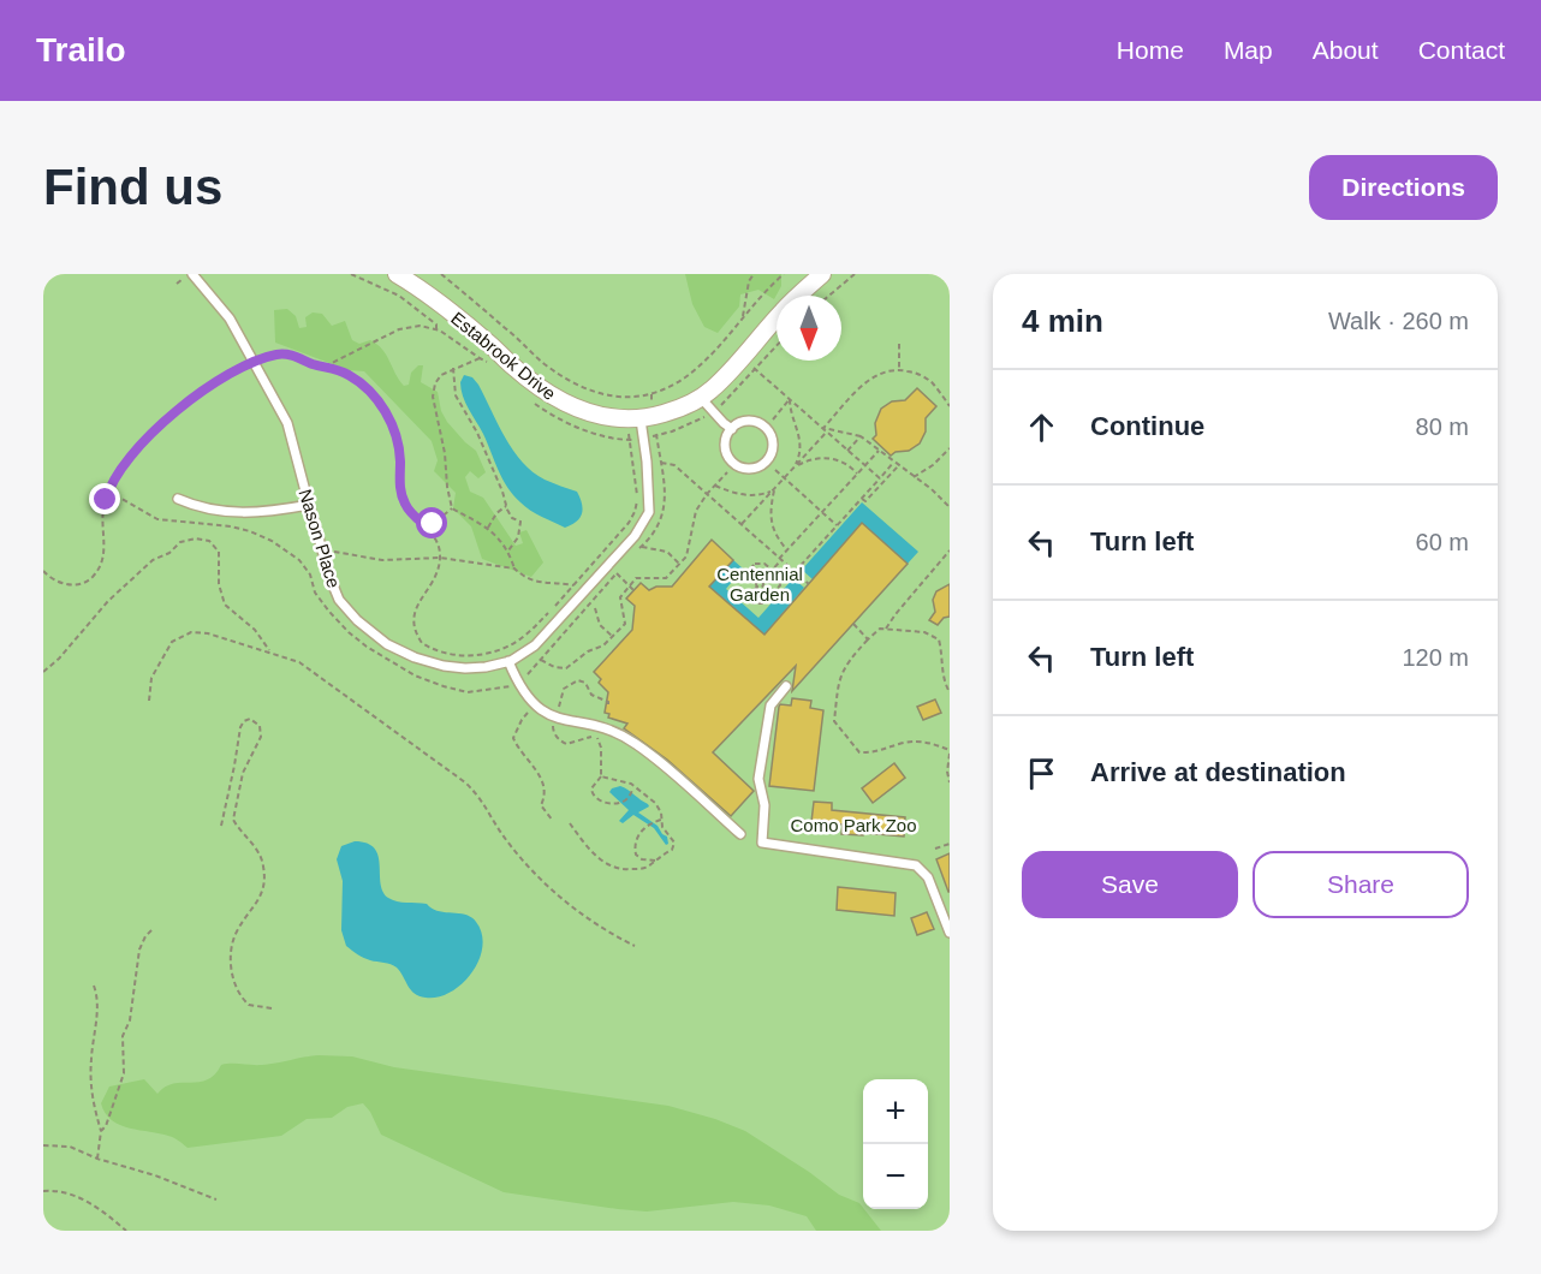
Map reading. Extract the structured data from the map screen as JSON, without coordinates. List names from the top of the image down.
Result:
{
  "streets": {
    "street": ["Estabrook Drive"],
    "lane": ["Nason Place"]
  },
  "crossings": [
    ["Estabrook Drive", "Nason Place"]
  ],
  "parks": ["Centennial Garden", "Como Park Zoo"],
  "north": "bottom",
  "page": {
    "header": "Trailo",
    "nav": [
      "Home",
      "Map",
      "About",
      "Contact"
    ],
    "buttons": [
      "Directions",
      ["Save", "Share"]
    ],
    "title": "Find us",
    "heading": ["4 min", "Walk · 260 m"],
    "list": [
      ["Continue", "80 m"],
      ["Turn left", "60 m"],
      ["Turn left", "120 m"],
      "Arrive at destination"
    ],
    "map_buttons": ["+", "−"]
  }
}
